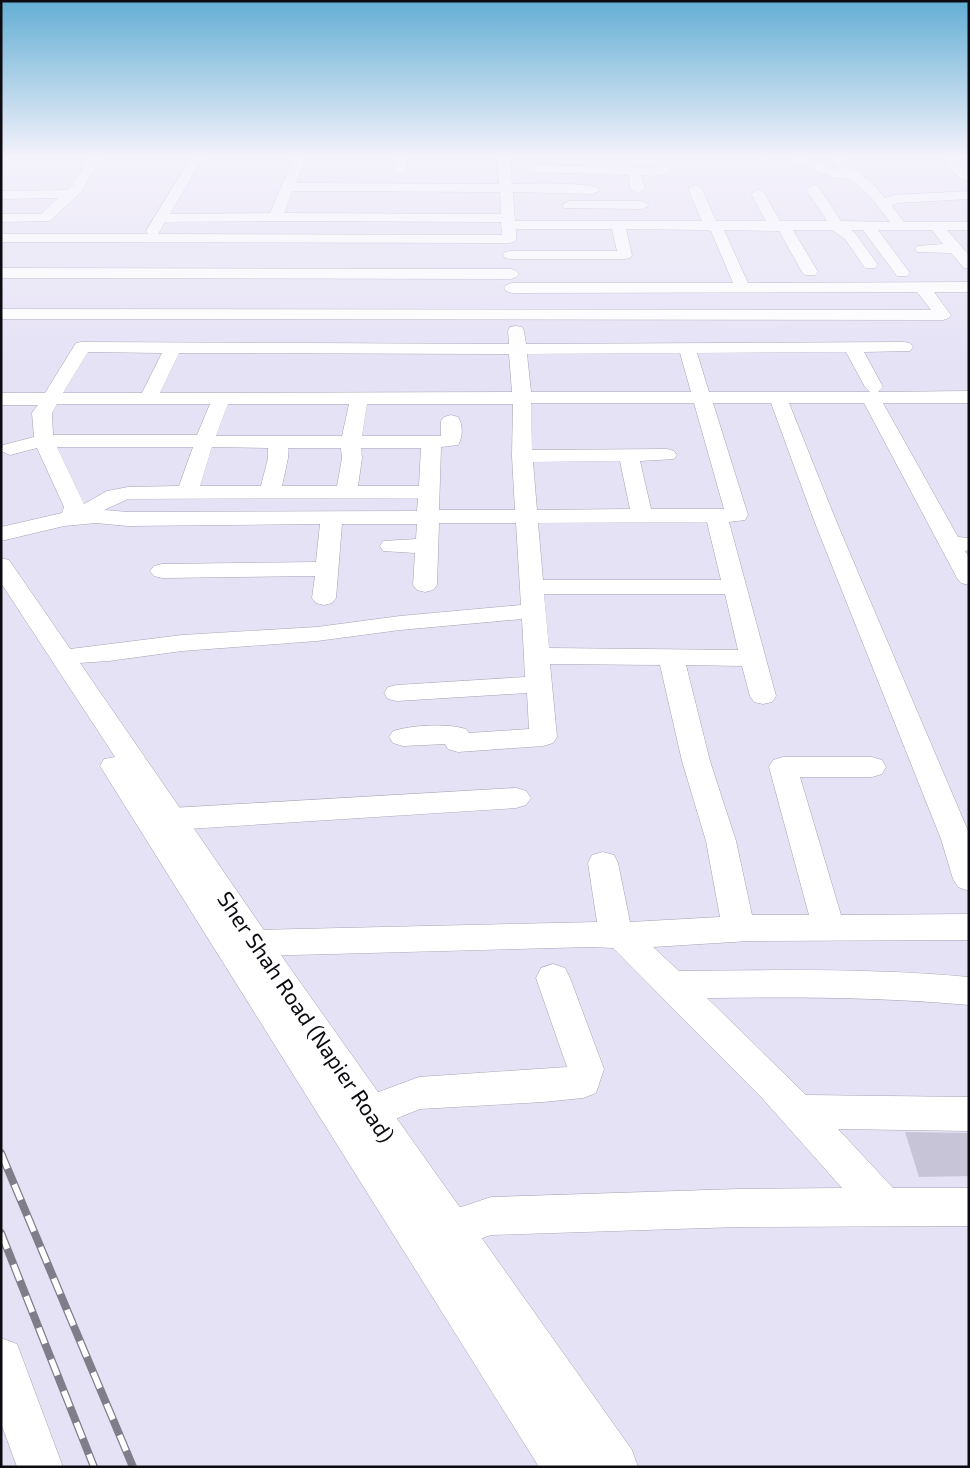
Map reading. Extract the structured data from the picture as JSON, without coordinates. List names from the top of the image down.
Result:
{
  "streets": {
    "street": ["Sher Shah Road (Napier Road)"]
  }
}
